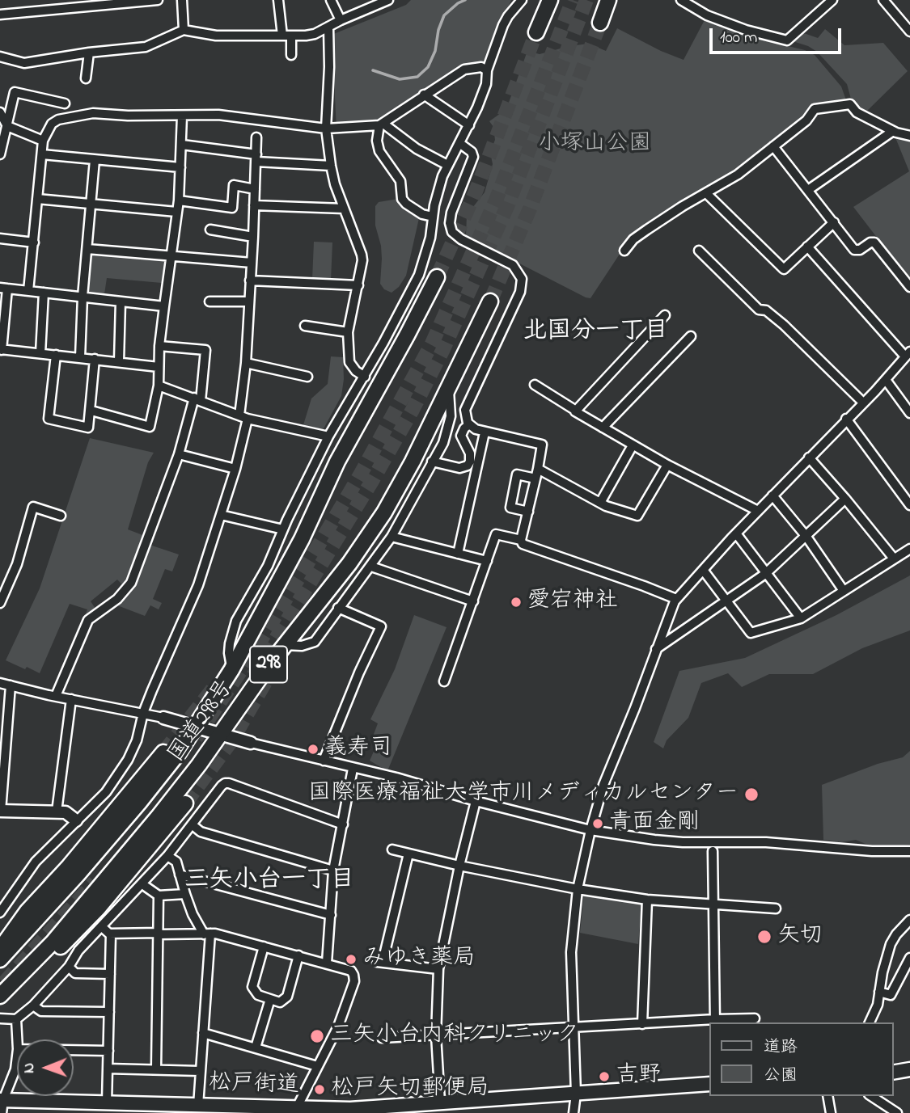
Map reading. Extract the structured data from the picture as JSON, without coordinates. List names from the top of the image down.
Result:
{
  "streets": {
    "highway": ["298", "国道298号"],
    "main road": ["松戸街道"]
  },
  "districts": ["北国分一丁目", "三矢小台一丁目"],
  "parks": ["小塚山公園"],
  "places": [
    "愛宕神社",
    "義寿司",
    "国際医療福祉大学市川メディカルセンター",
    "青面金剛",
    "矢切",
    "みゆき薬局",
    "三矢小台内科クリニック",
    "吉野",
    "松戸矢切郵便局"
  ],
  "legend": ["道路", "公園"],
  "scale_bar": "100 m",
  "north": "left"
}
